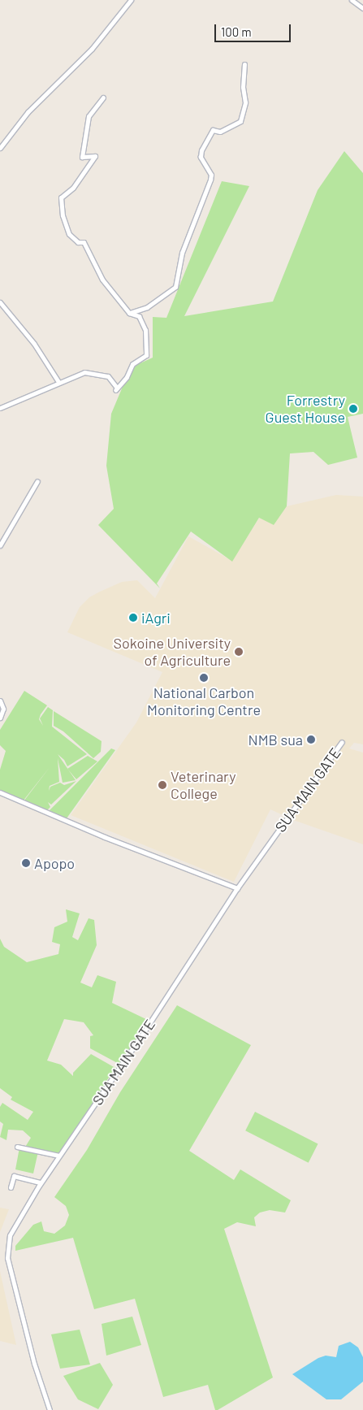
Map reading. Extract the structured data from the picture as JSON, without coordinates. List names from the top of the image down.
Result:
{
  "streets": {
    "street": ["SUA MAIN GATE"]
  },
  "places": [
    "Forrestry Guest House",
    "iAgri",
    "Sokoine University of Agriculture",
    "National Carbon Monitoring Centre",
    "NMB sua",
    "Veterinary College",
    "Apopo"
  ],
  "scale_bar": "100 m"
}
